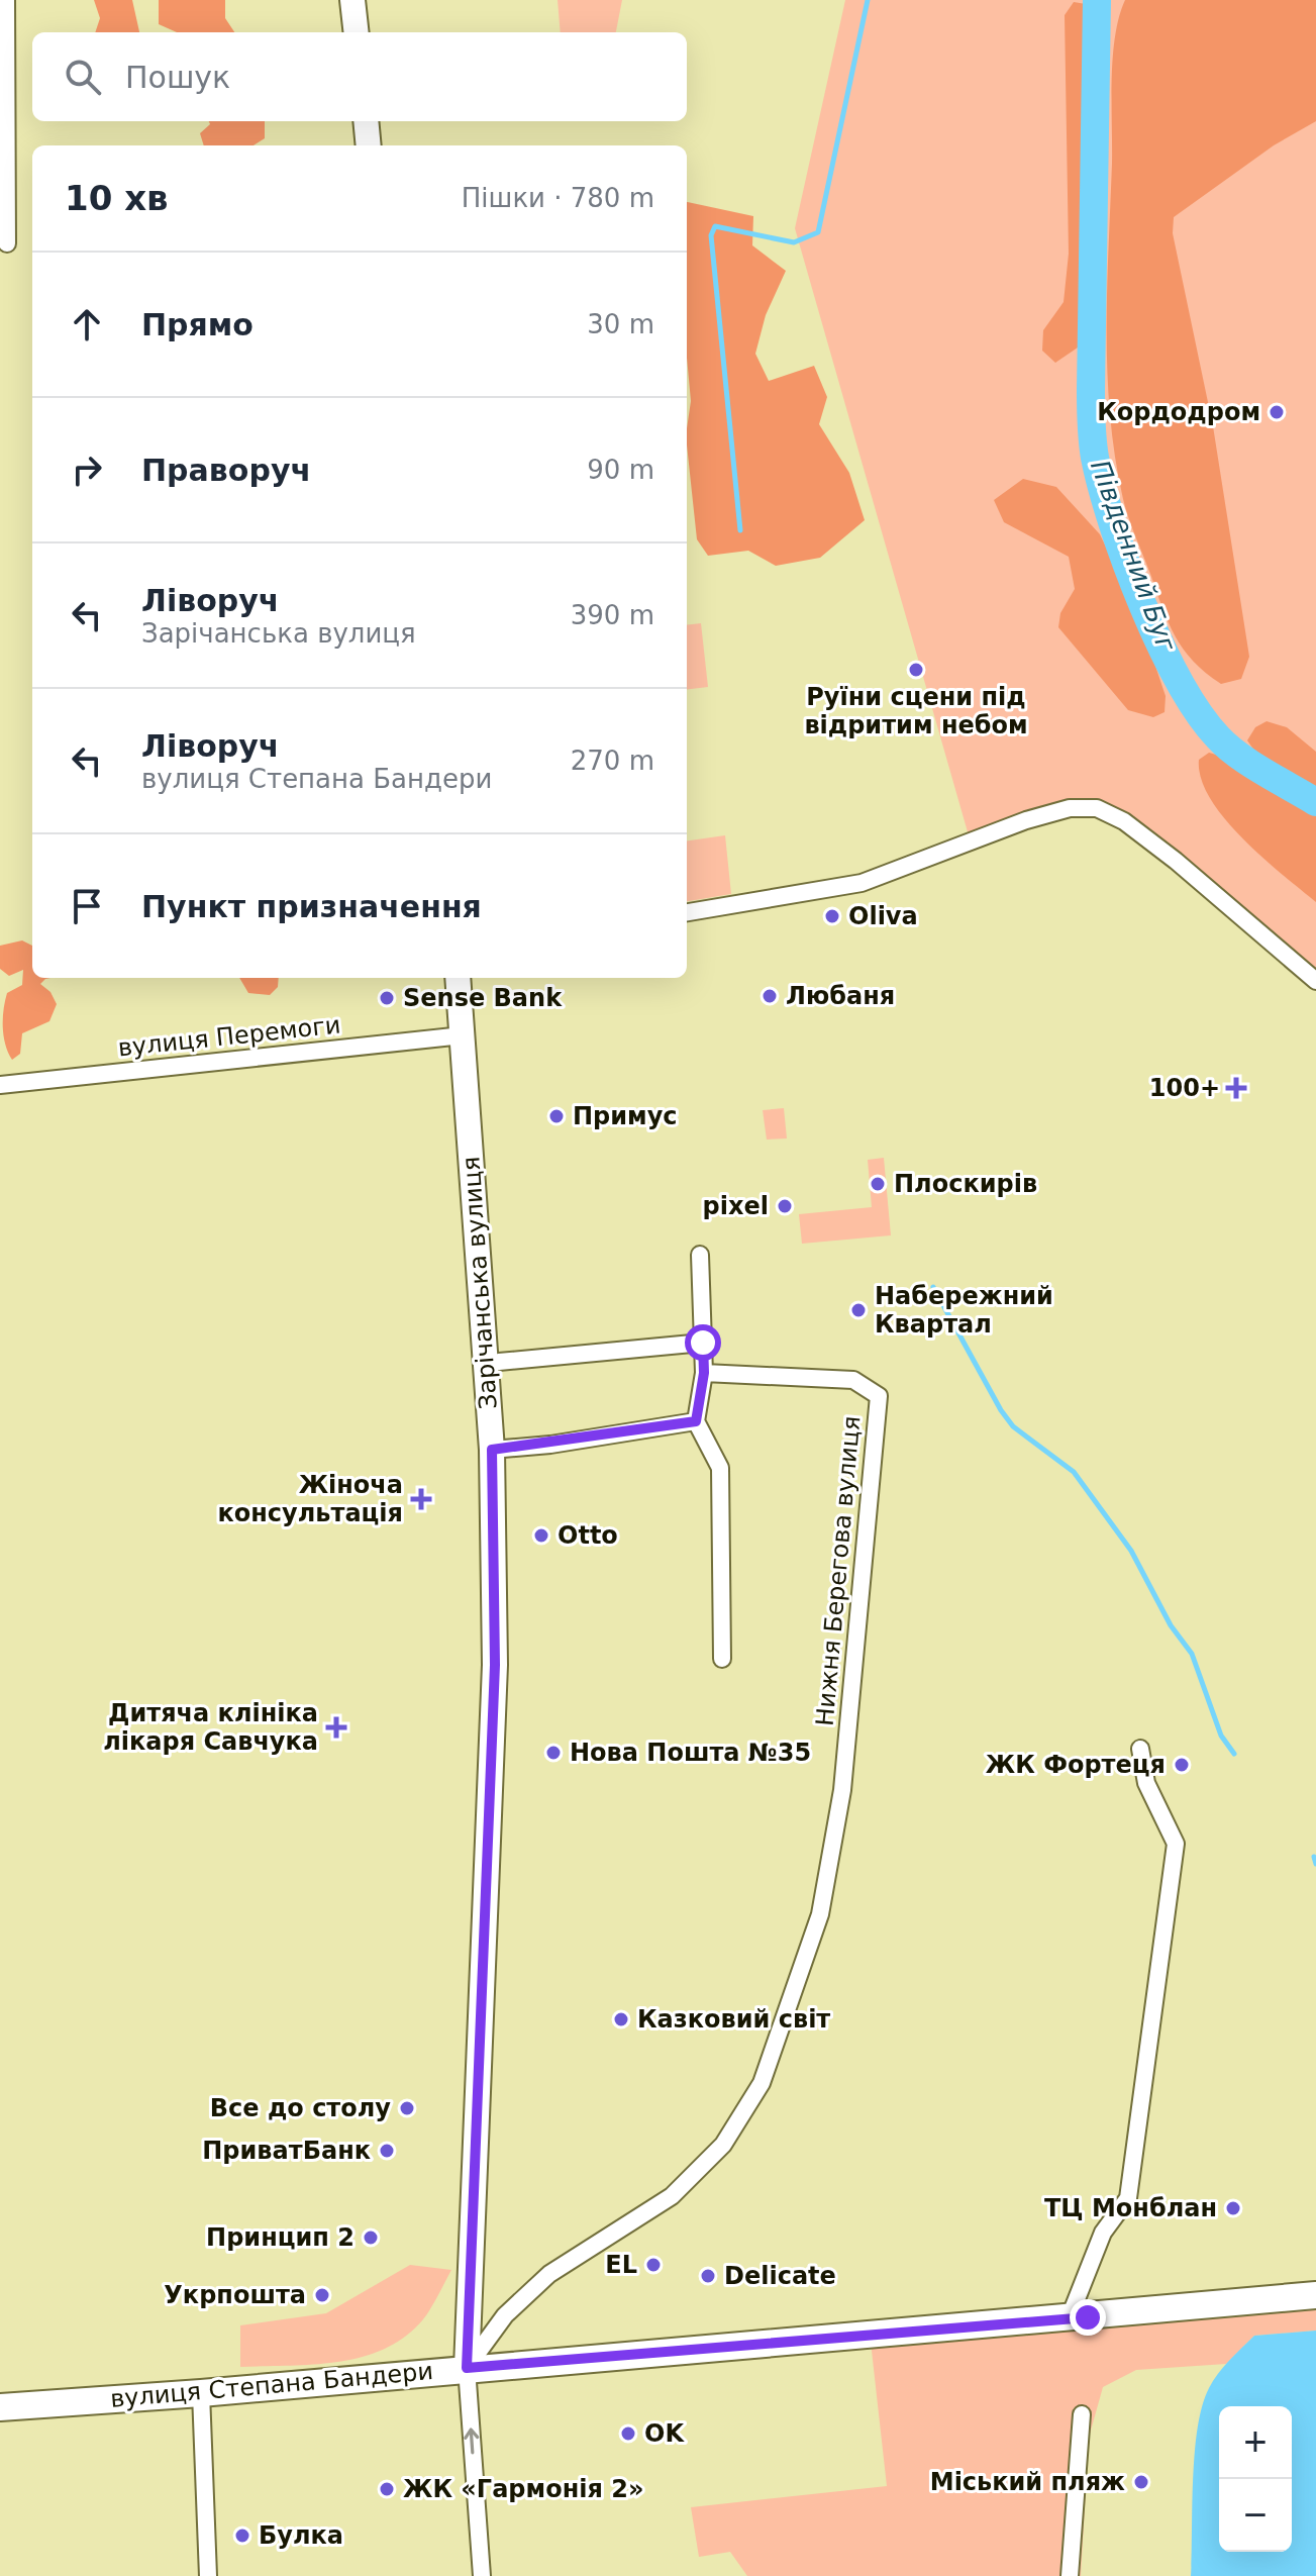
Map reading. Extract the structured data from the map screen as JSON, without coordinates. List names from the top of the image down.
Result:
{
  "streets": {
    "main road": ["вулиця Степана Бандери"],
    "street": ["вулиця Перемоги", "Зарічанська вулиця", "Нижня Берегова вулиця"]
  },
  "crossings": [
    ["вулиця Перемоги", "Зарічанська вулиця"],
    ["Зарічанська вулиця", "Нижня Берегова вулиця"],
    ["Зарічанська вулиця", "вулиця Степана Бандери"],
    ["Нижня Берегова вулиця", "вулиця Степана Бандери"]
  ],
  "water": ["Південний Буг"],
  "places": {
    "other": [
      "Кордодром",
      "Руїни сцени під відритим небом",
      "Oliva",
      "Любаня",
      "Sense Bank",
      "Примус",
      "Плоскирів",
      "pixel",
      "Набережний Квартал",
      "Otto",
      "Нова Пошта №35",
      "ЖК Фортеця",
      "Казковий світ",
      "Все до столу",
      "ПриватБанк",
      "ТЦ Монблан",
      "Принцип 2",
      "EL",
      "Delicate",
      "Укрпошта",
      "OK",
      "Міський пляж",
      "ЖК «Гармонія 2»",
      "Булка"
    ],
    "health": ["100+", "Жіноча консультація", "Дитяча клініка лікаря Савчука"]
  },
  "page": {
    "search": "Пошук",
    "heading": ["10 хв", "Пішки · 780 m"],
    "list": [
      ["Прямо", "30 m"],
      ["Праворуч", "90 m"],
      ["Ліворуч", "Зарічанська вулиця", "390 m"],
      ["Ліворуч", "вулиця Степана Бандери", "270 m"],
      "Пункт призначення"
    ],
    "map_buttons": ["+", "−"]
  }
}
